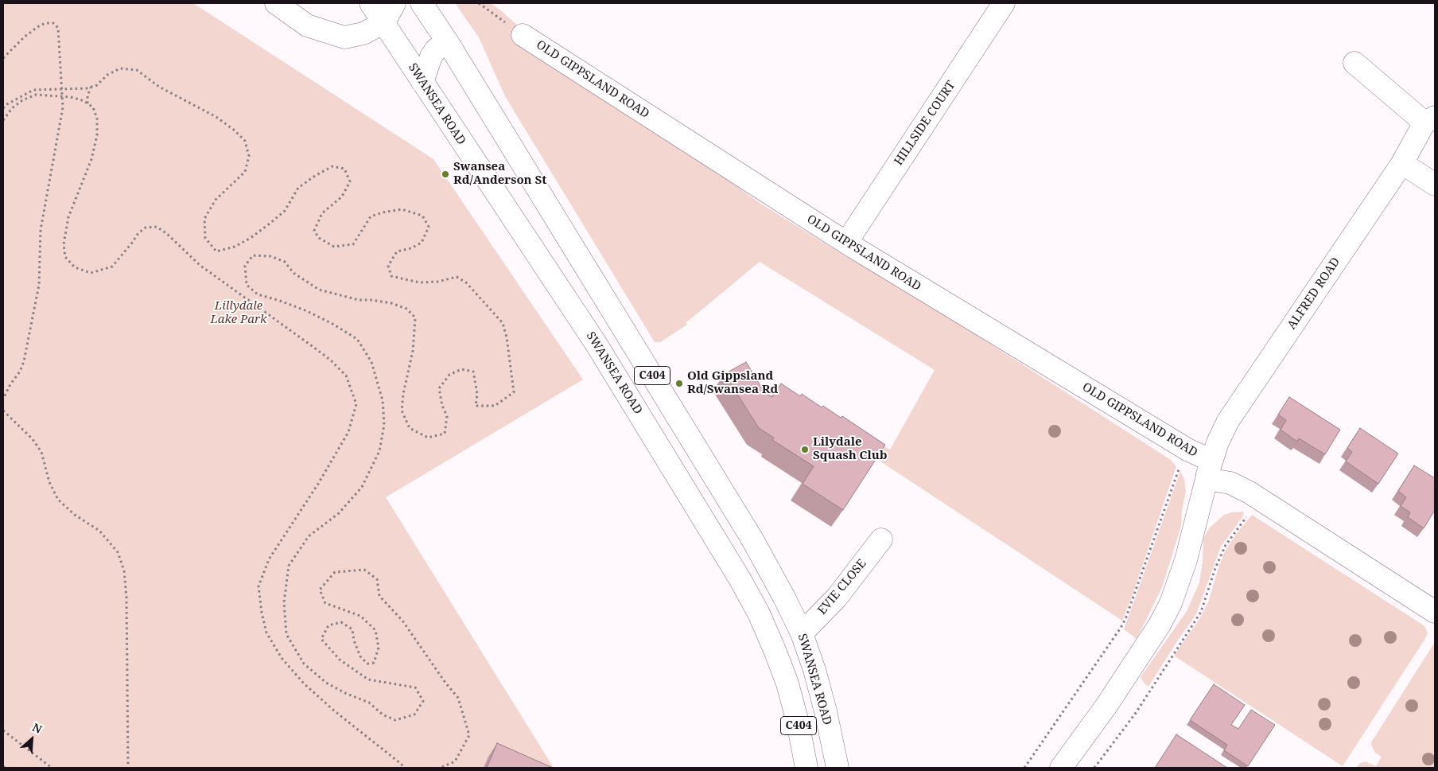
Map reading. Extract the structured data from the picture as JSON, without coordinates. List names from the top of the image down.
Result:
{
  "streets": {
    "main road": [
      "OLD GIPPSLAND ROAD",
      "SWANSEA ROAD",
      "HILLSIDE COURT",
      "ALFRED ROAD",
      "C404",
      "EVIE CLOSE"
    ]
  },
  "crossings": [
    ["OLD GIPPSLAND ROAD", "HILLSIDE COURT"],
    ["OLD GIPPSLAND ROAD", "ALFRED ROAD"],
    ["SWANSEA ROAD", "EVIE CLOSE"]
  ],
  "parks": ["Lillydale Lake Park"],
  "places": ["Swansea Rd/Anderson St", "Old Gippsland Rd/Swansea Rd", "Lilydale Squash Club"],
  "north": "top right"
}
